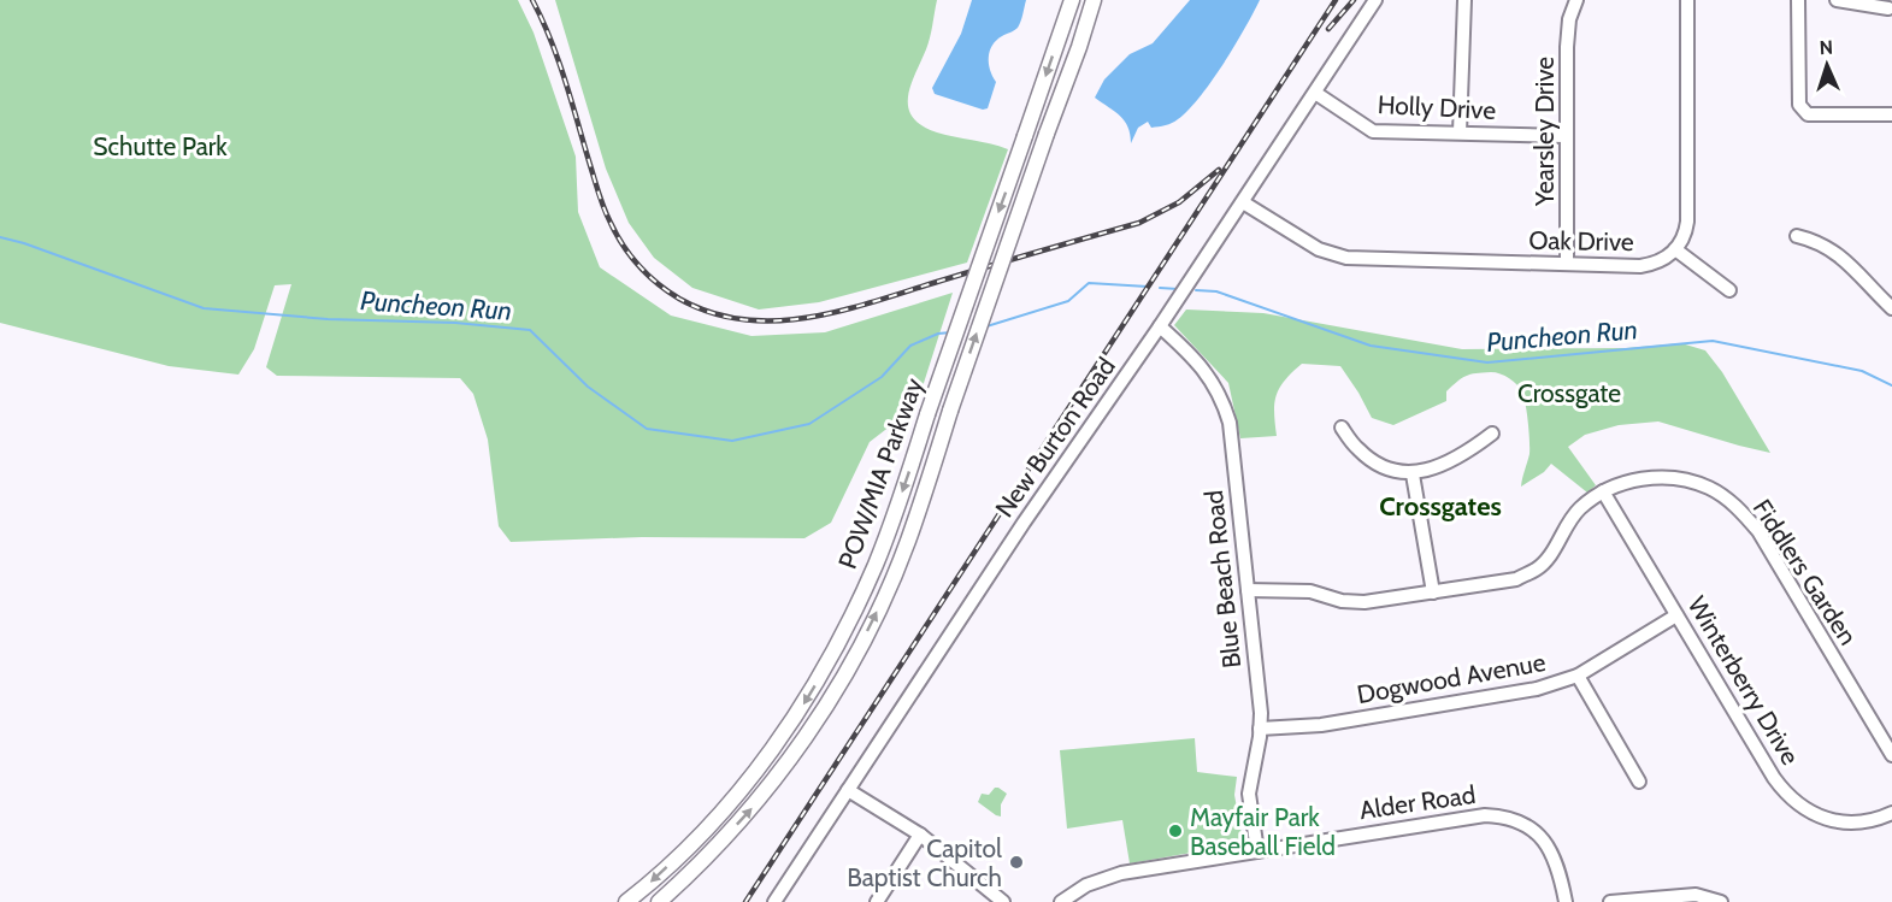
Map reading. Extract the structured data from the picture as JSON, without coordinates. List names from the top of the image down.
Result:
{
  "streets": {
    "main road": ["POW/MIA Parkway"],
    "street": [
      "Holly Drive",
      "Yearsley Drive",
      "Oak Drive",
      "New Burton Road",
      "Fiddlers Garden",
      "Blue Beach Road",
      "Dogwood Avenue",
      "Winterberry Drive",
      "Alder Road"
    ]
  },
  "crossings": [
    ["Holly Drive", "Yearsley Drive"],
    ["Holly Drive", "New Burton Road"],
    ["Yearsley Drive", "Oak Drive"],
    ["Oak Drive", "New Burton Road"],
    ["New Burton Road", "Blue Beach Road"],
    ["Fiddlers Garden", "Blue Beach Road"],
    ["Fiddlers Garden", "Winterberry Drive"],
    ["Blue Beach Road", "Dogwood Avenue"],
    ["Blue Beach Road", "Alder Road"],
    ["Dogwood Avenue", "Winterberry Drive"]
  ],
  "districts": ["Crossgates"],
  "water": ["Puncheon Run"],
  "parks": ["Schutte Park", "Crossgate"],
  "places": ["Mayfair Park Baseball Field", "Capitol Baptist Church"],
  "north": "top"
}
